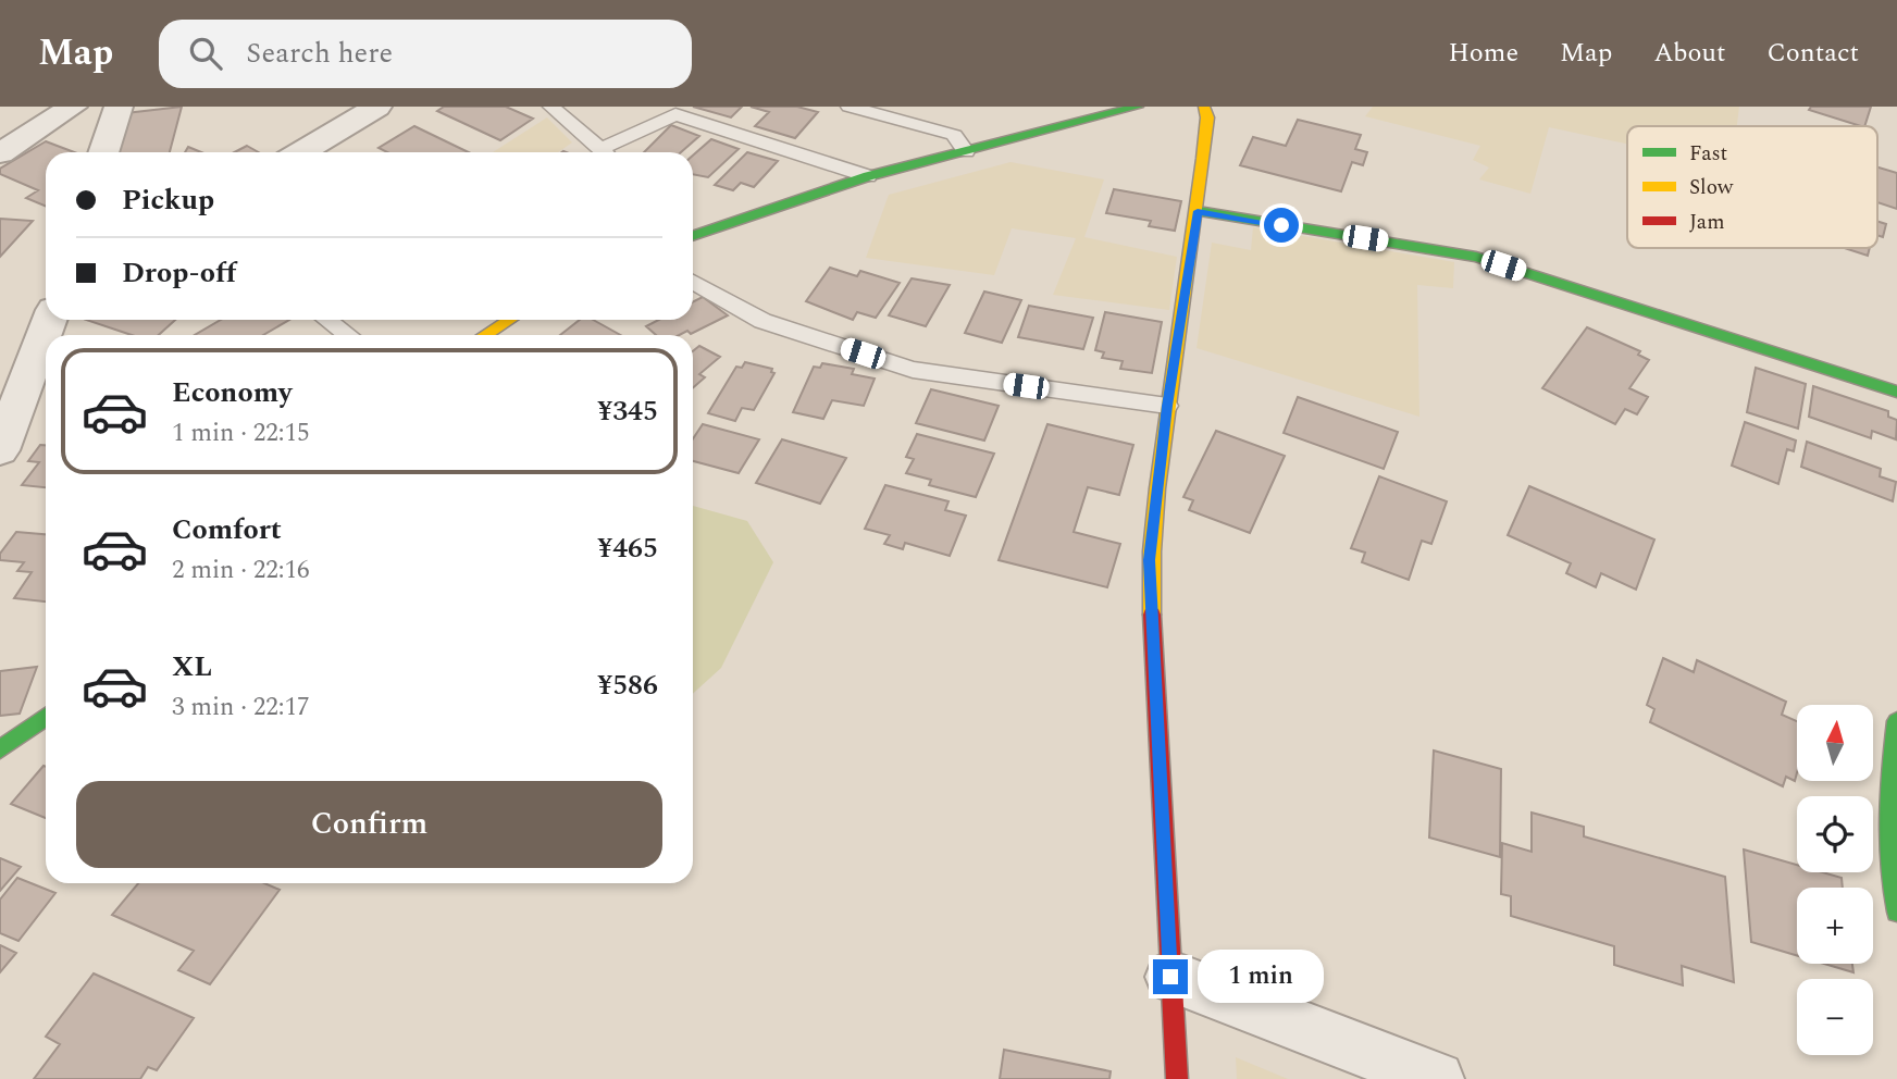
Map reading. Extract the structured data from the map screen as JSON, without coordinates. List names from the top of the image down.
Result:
{
  "legend": ["Fast", "Slow", "Jam"],
  "north": "top",
  "page": {
    "header": "Map",
    "search": "Search here",
    "nav": [
      "Home",
      "Map",
      "About",
      "Contact"
    ],
    "banner": ["Pickup", "Drop-off"],
    "list": [
      {
        "name": "Economy",
        "note": "1 min · 22:15",
        "value": "¥345"
      },
      {
        "name": "Comfort",
        "note": "2 min · 22:16",
        "value": "¥465"
      },
      {
        "name": "XL",
        "note": "3 min · 22:17",
        "value": "¥586"
      }
    ],
    "map_buttons": ["+", "−"],
    "buttons": "Confirm",
    "bubble": "1 min"
  }
}
